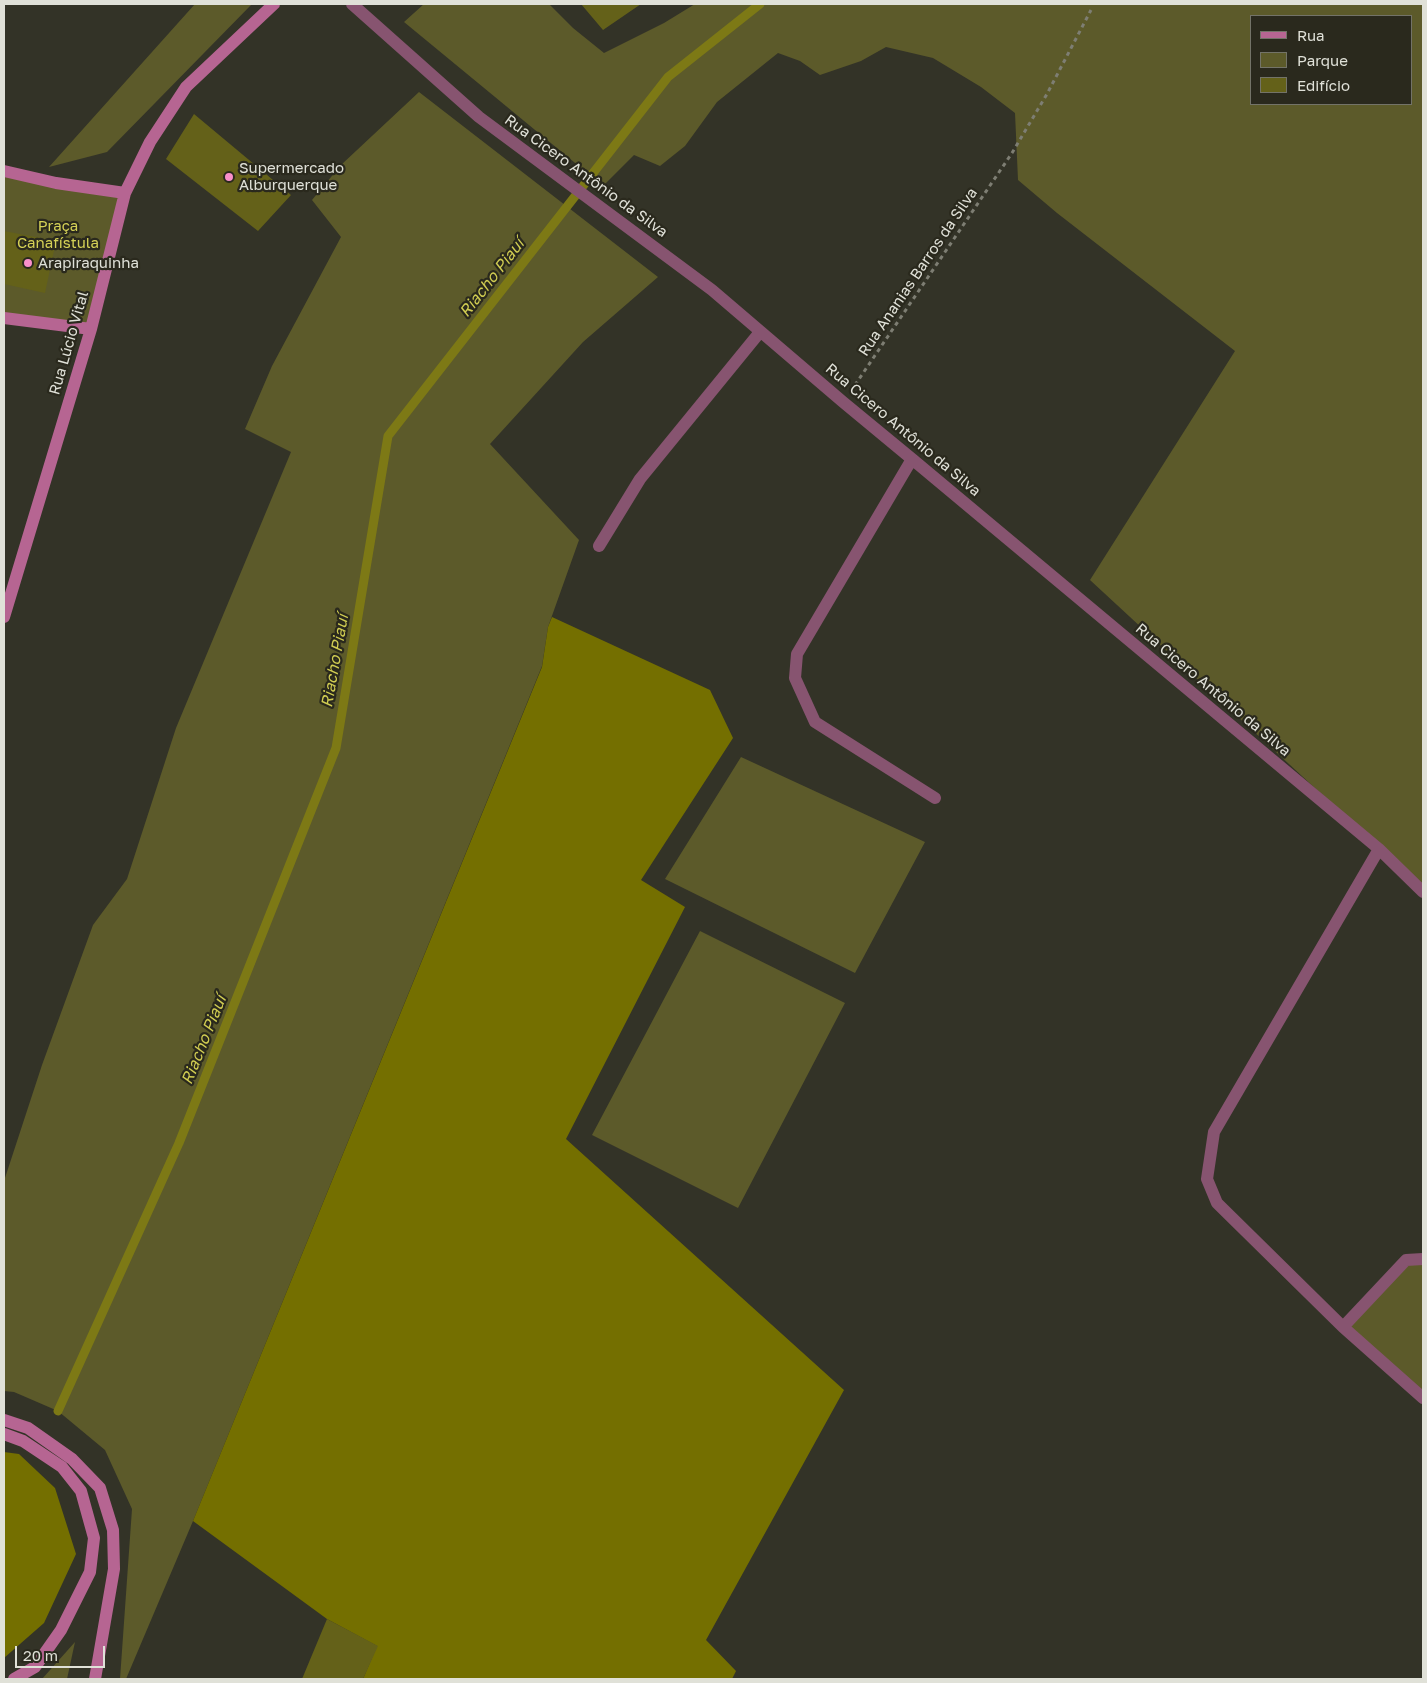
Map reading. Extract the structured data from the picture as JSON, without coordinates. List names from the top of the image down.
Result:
{
  "streets": {
    "main road": ["Rua Lúcio Vital"],
    "street": ["Rua Cicero Antônio da Silva"],
    "path": ["Rua Ananias Barros da Silva"]
  },
  "crossings": [
    ["Rua Cicero Antônio da Silva", "Rua Ananias Barros da Silva"]
  ],
  "water": ["Riacho Piauí"],
  "parks": ["Praça Canafístula"],
  "places": ["Supermercado Alburquerque", "Arapiraquinha"],
  "legend": ["Rua", "Parque", "Edifício"],
  "scale_bar": "20 m"
}
